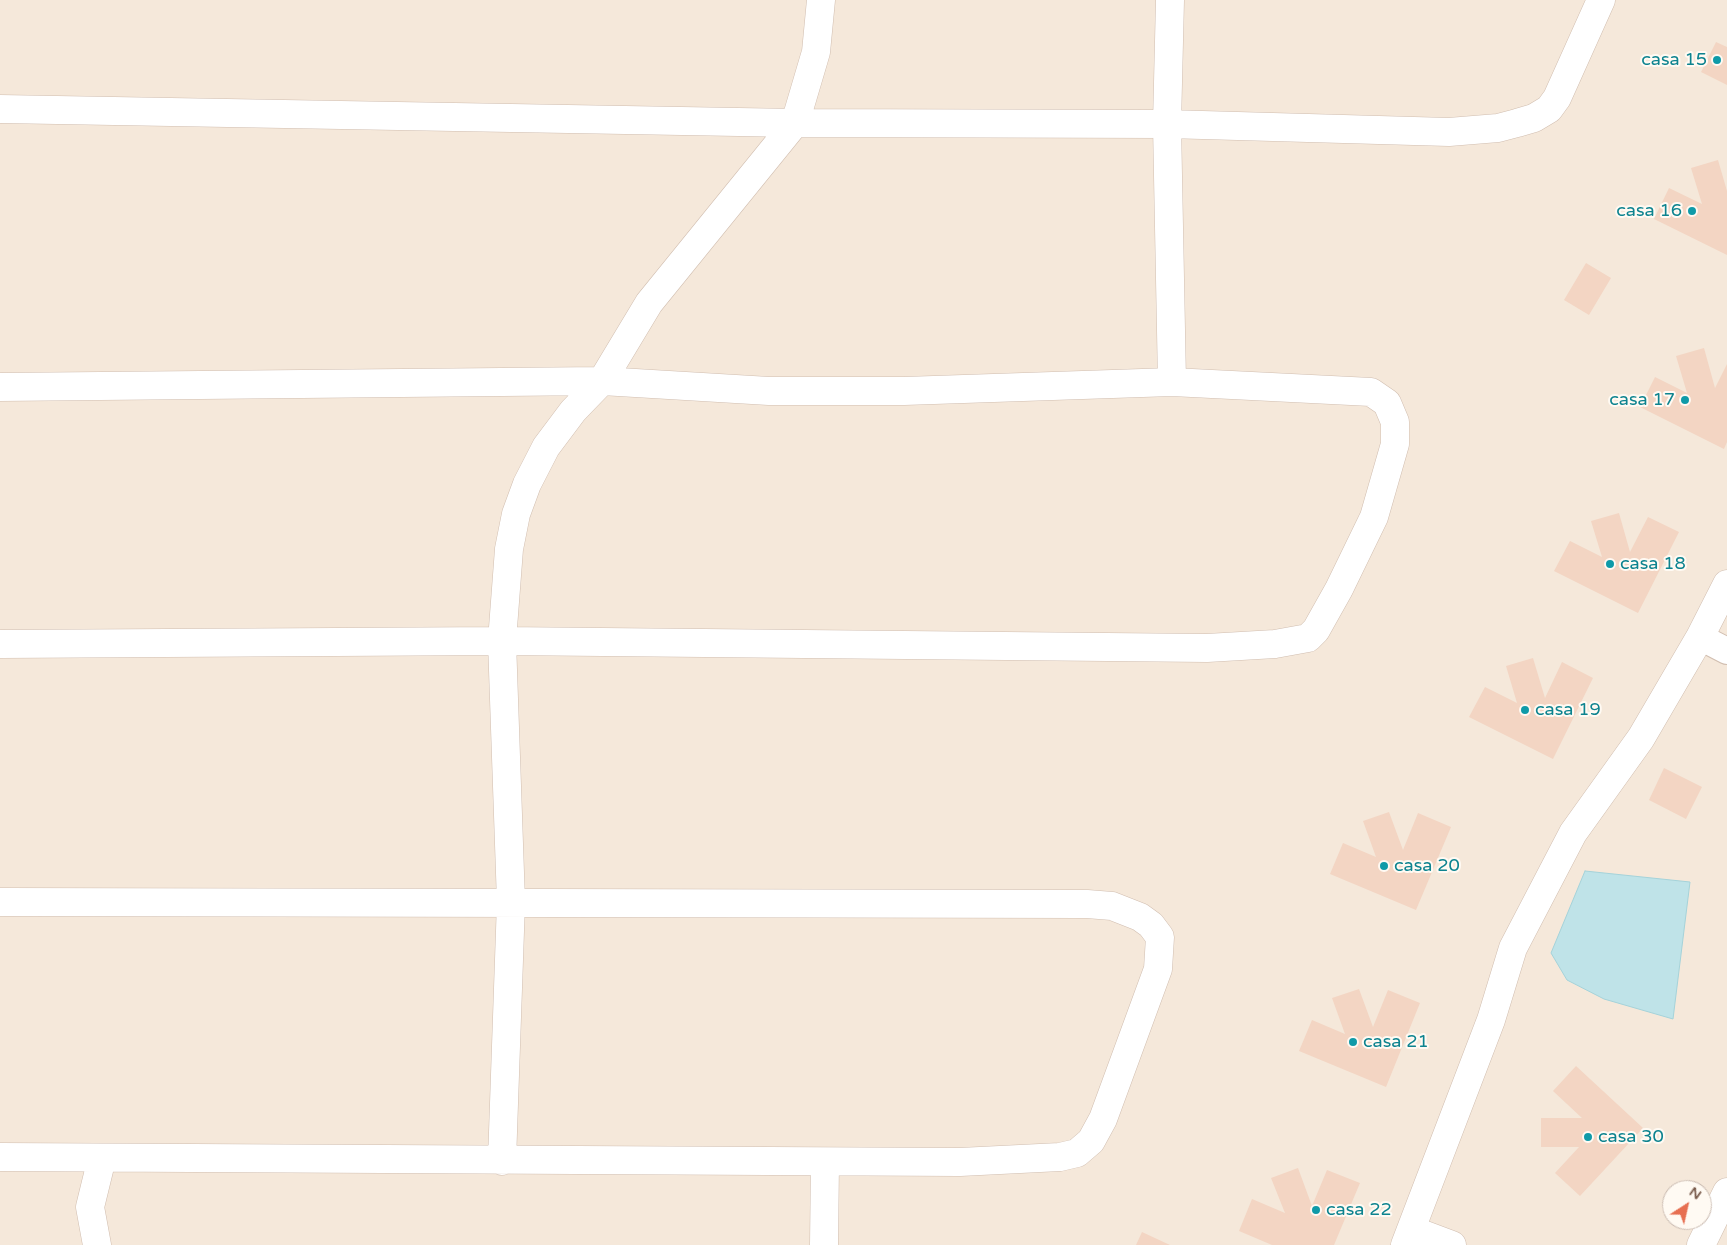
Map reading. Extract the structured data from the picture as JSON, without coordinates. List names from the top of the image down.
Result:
{
  "places": [
    "casa 15",
    "casa 16",
    "casa 17",
    "casa 18",
    "casa 19",
    "casa 20",
    "casa 21",
    "casa 30",
    "casa 22"
  ],
  "north": "top right"
}
